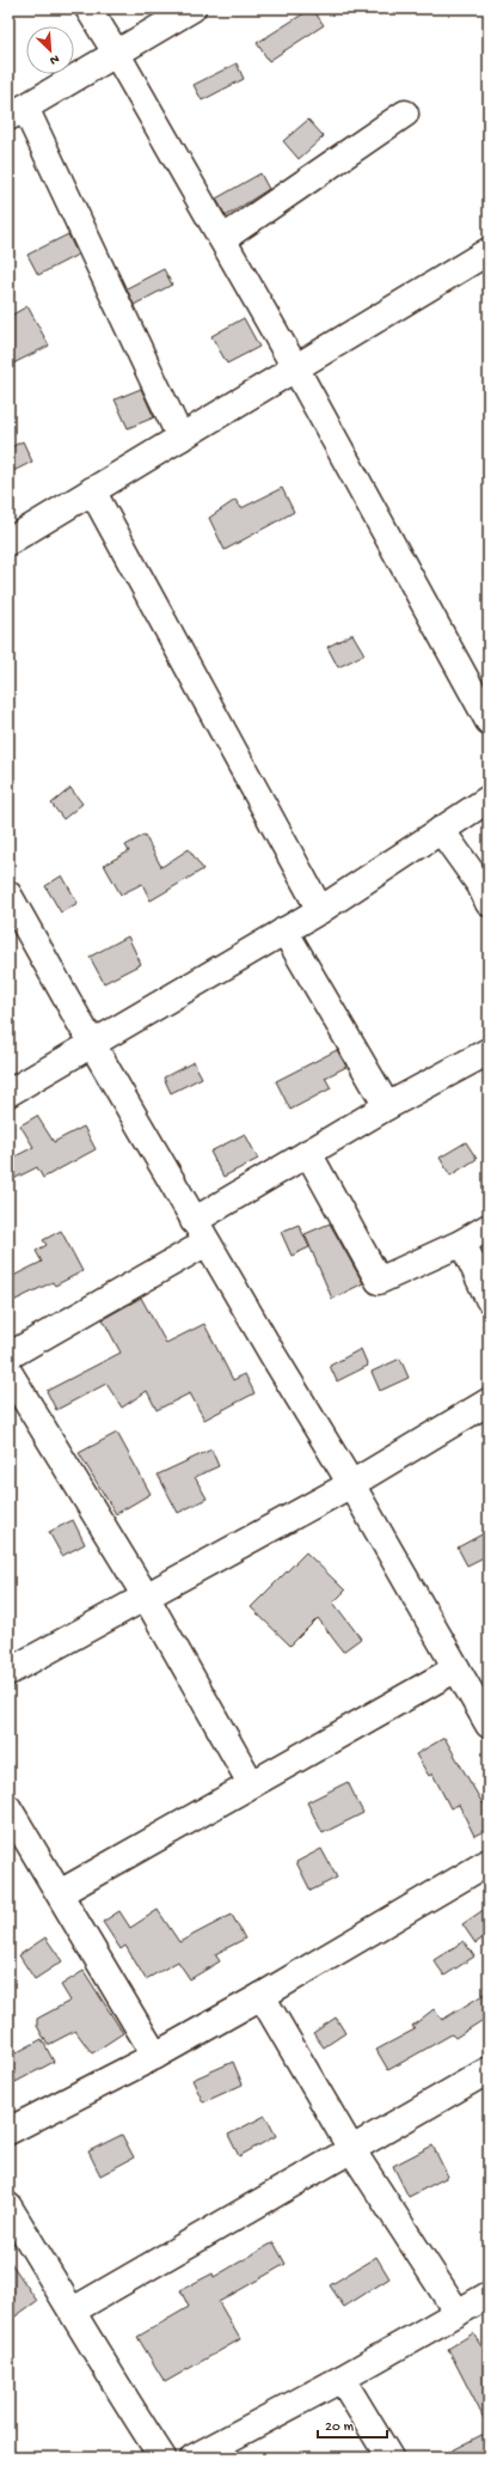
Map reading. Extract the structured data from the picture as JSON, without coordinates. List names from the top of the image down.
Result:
{
  "scale_bar": "20 m",
  "north": "bottom right"
}
